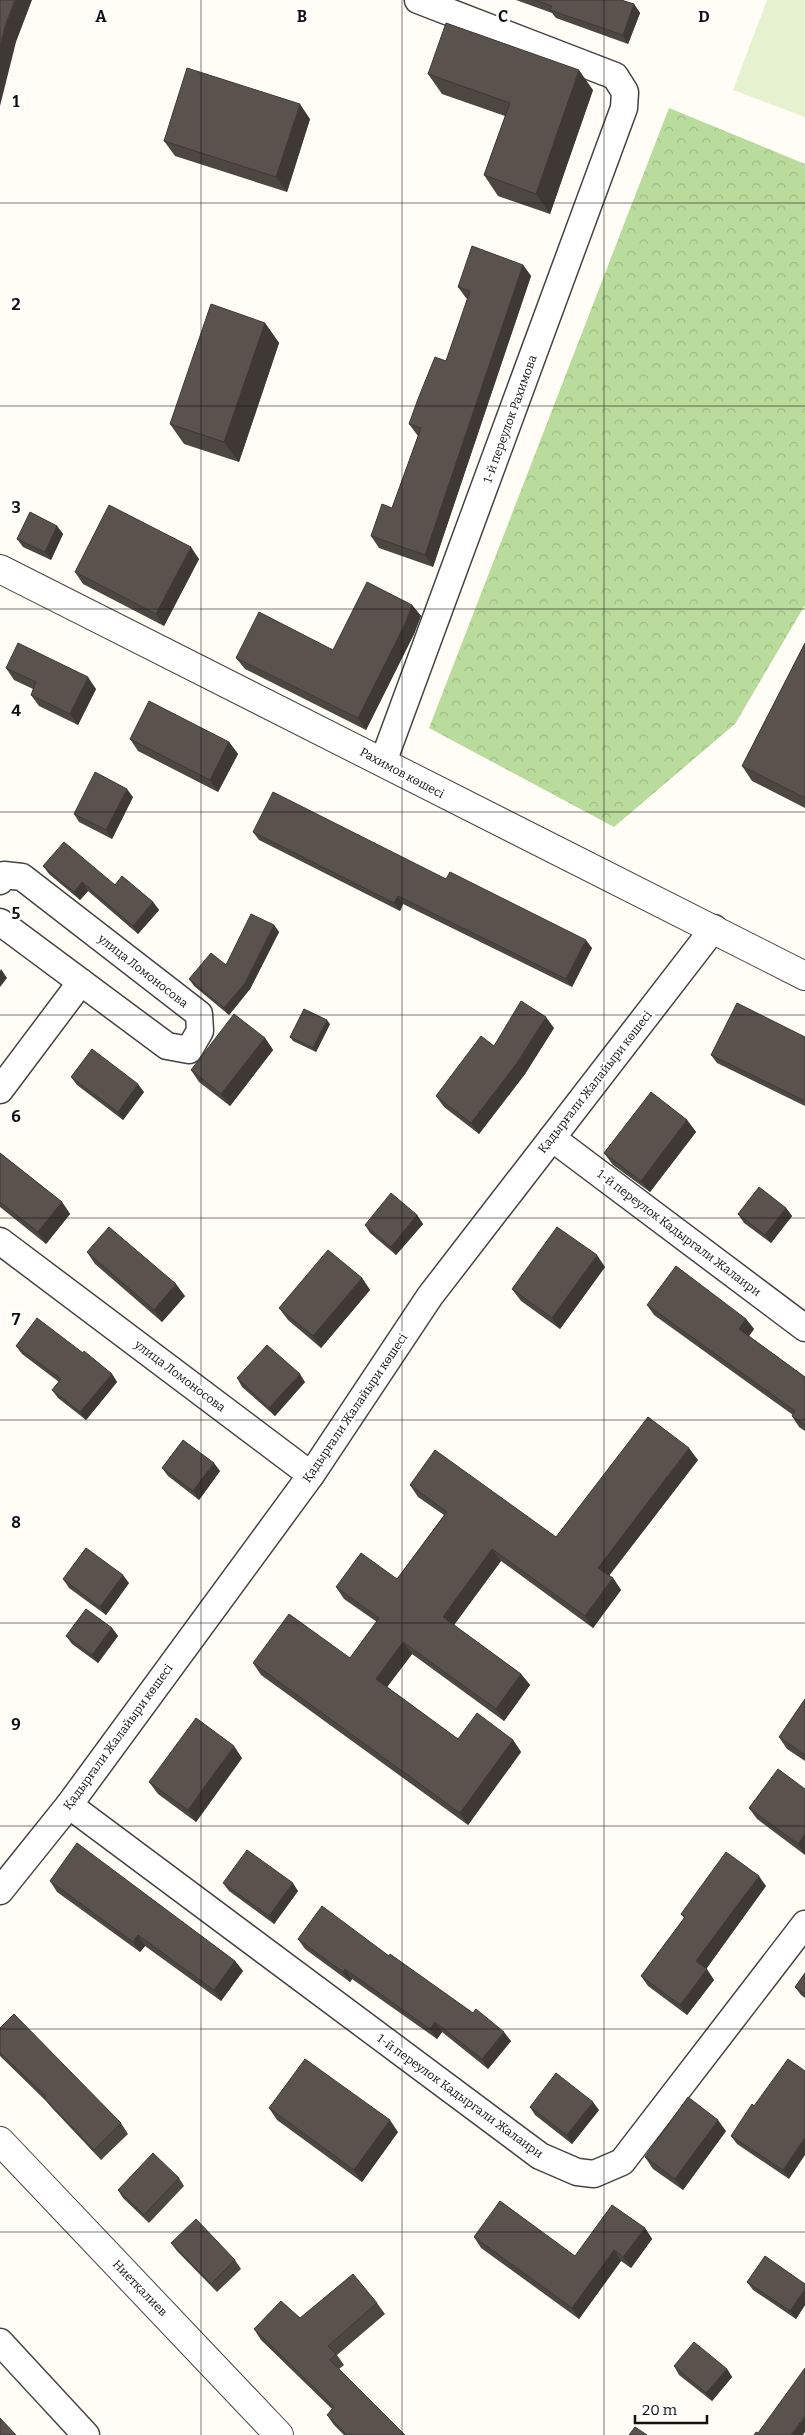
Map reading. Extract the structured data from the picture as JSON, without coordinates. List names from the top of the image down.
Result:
{
  "streets": {
    "street": [
      "1-й переулок Рахимова",
      "Рахимов көшесі",
      "улица Ломоносова",
      "Қадырғали Жалайыри көшесі",
      "1-й переулок Кадыргали Жалаири",
      "Ниетқалиев"
    ]
  },
  "crossings": [
    ["1-й переулок Рахимова", "Рахимов көшесі"],
    ["Рахимов көшесі", "Қадырғали Жалайыри көшесі"],
    ["улица Ломоносова", "Қадырғали Жалайыри көшесі"],
    ["Қадырғали Жалайыри көшесі", "1-й переулок Кадыргали Жалаири"]
  ],
  "scale_bar": "20 m",
  "grid": {
    "columns": [
      "A",
      "B",
      "C",
      "D"
    ],
    "rows": [
      "1",
      "2",
      "3",
      "4",
      "5",
      "6",
      "7",
      "8",
      "9"
    ]
  }
}
